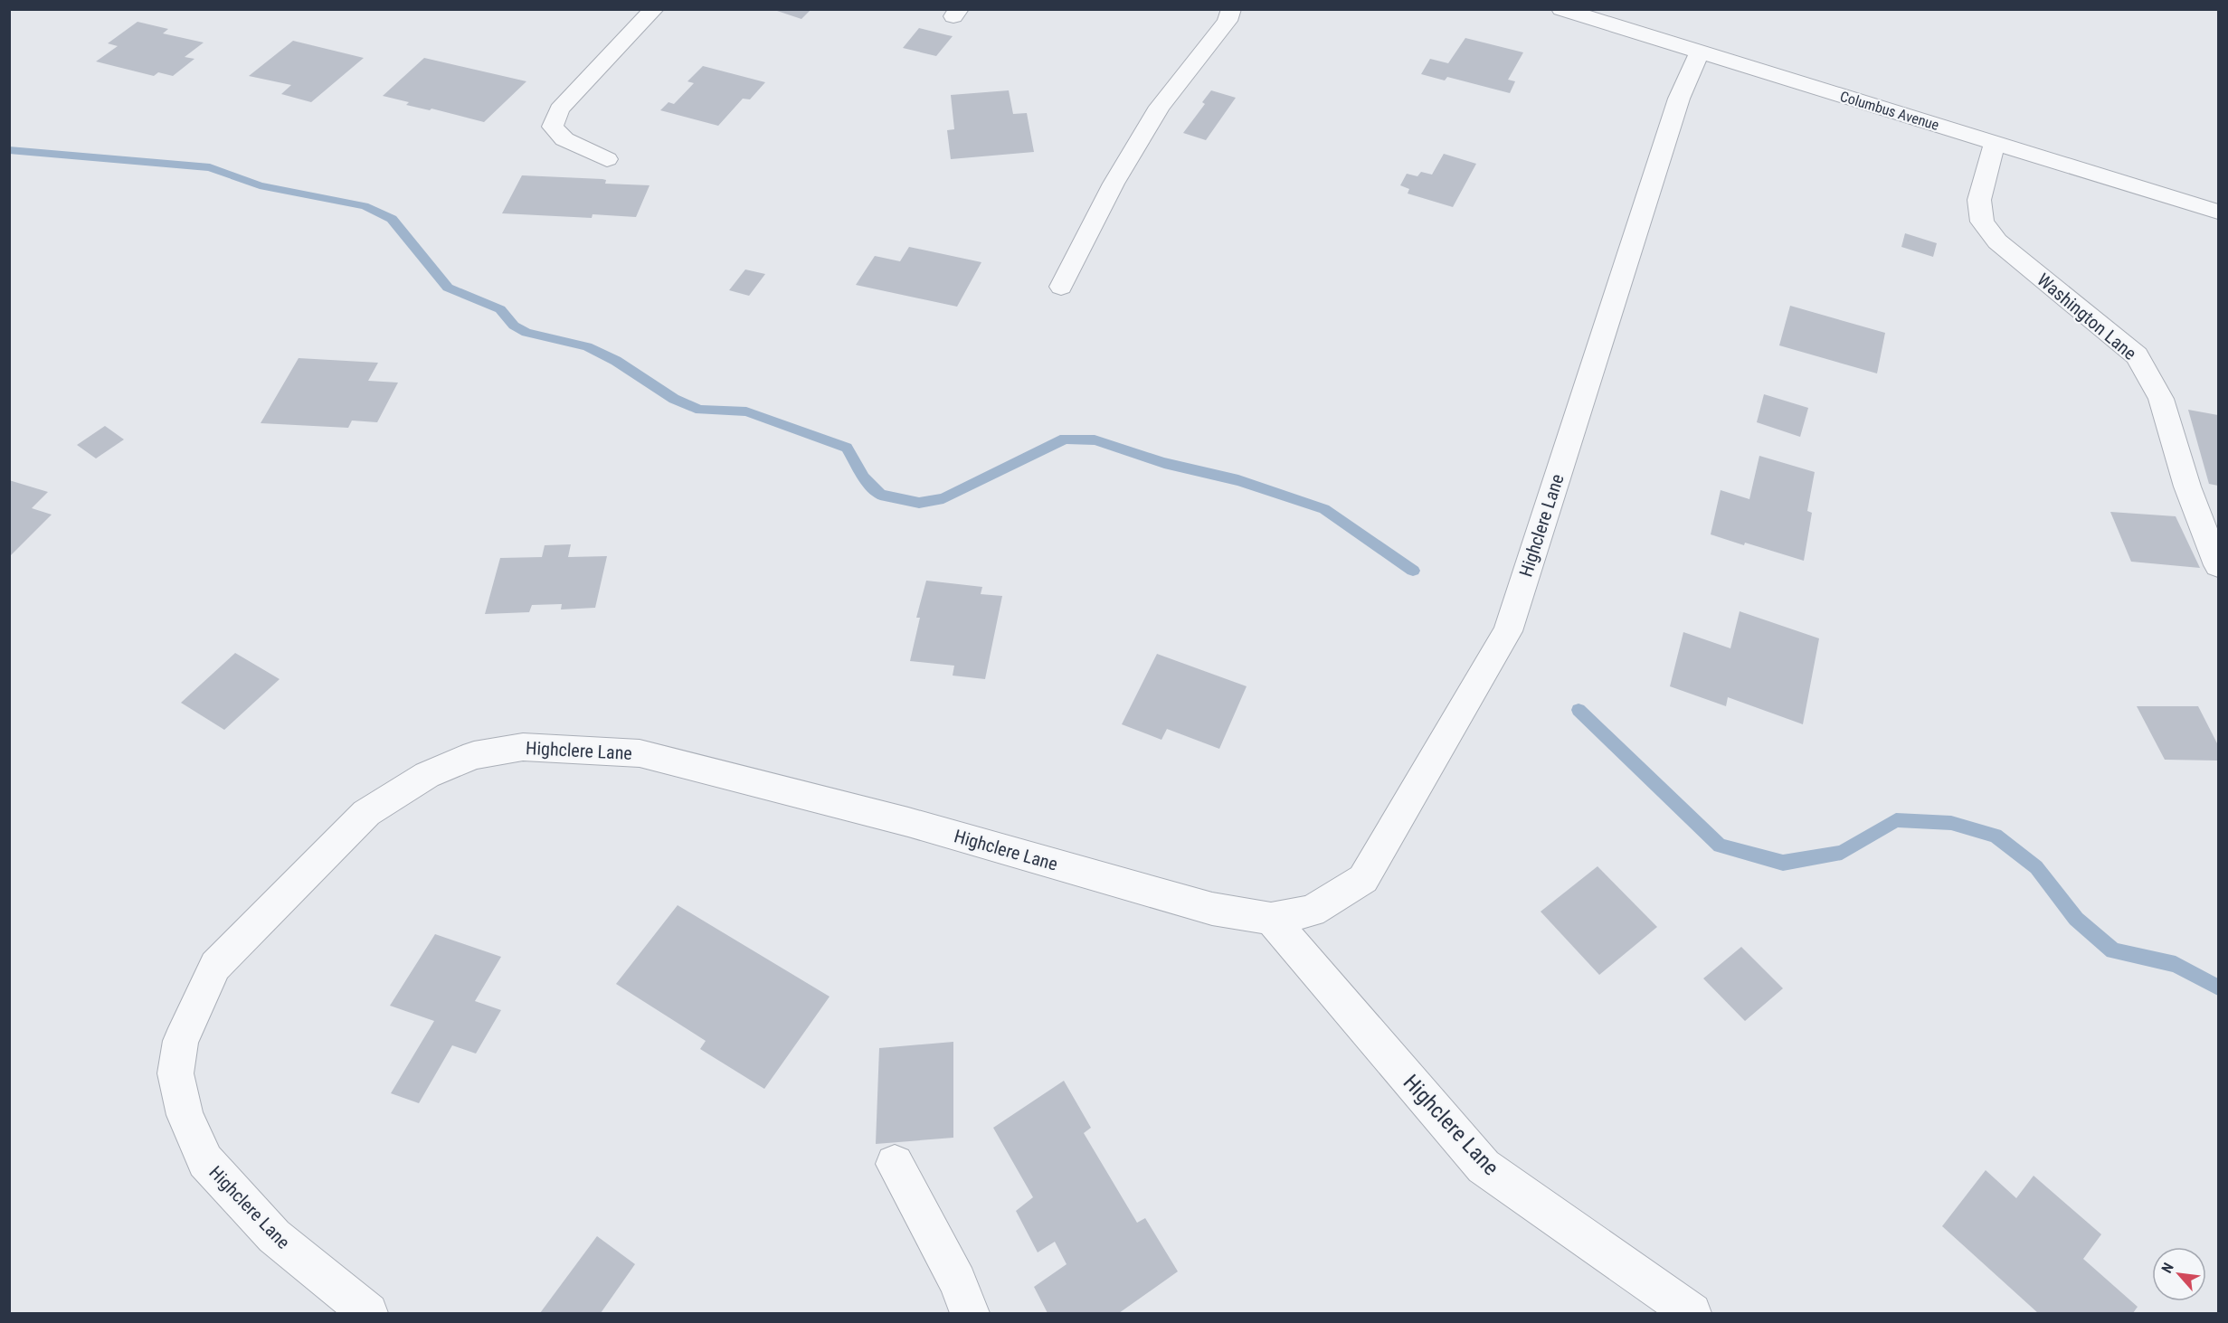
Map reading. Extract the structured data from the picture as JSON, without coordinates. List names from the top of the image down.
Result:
{
  "streets": {
    "street": ["Columbus Avenue", "Washington Lane", "Highclere Lane"]
  },
  "crossings": [
    ["Columbus Avenue", "Washington Lane"],
    ["Columbus Avenue", "Highclere Lane"]
  ],
  "north": "top left"
}
